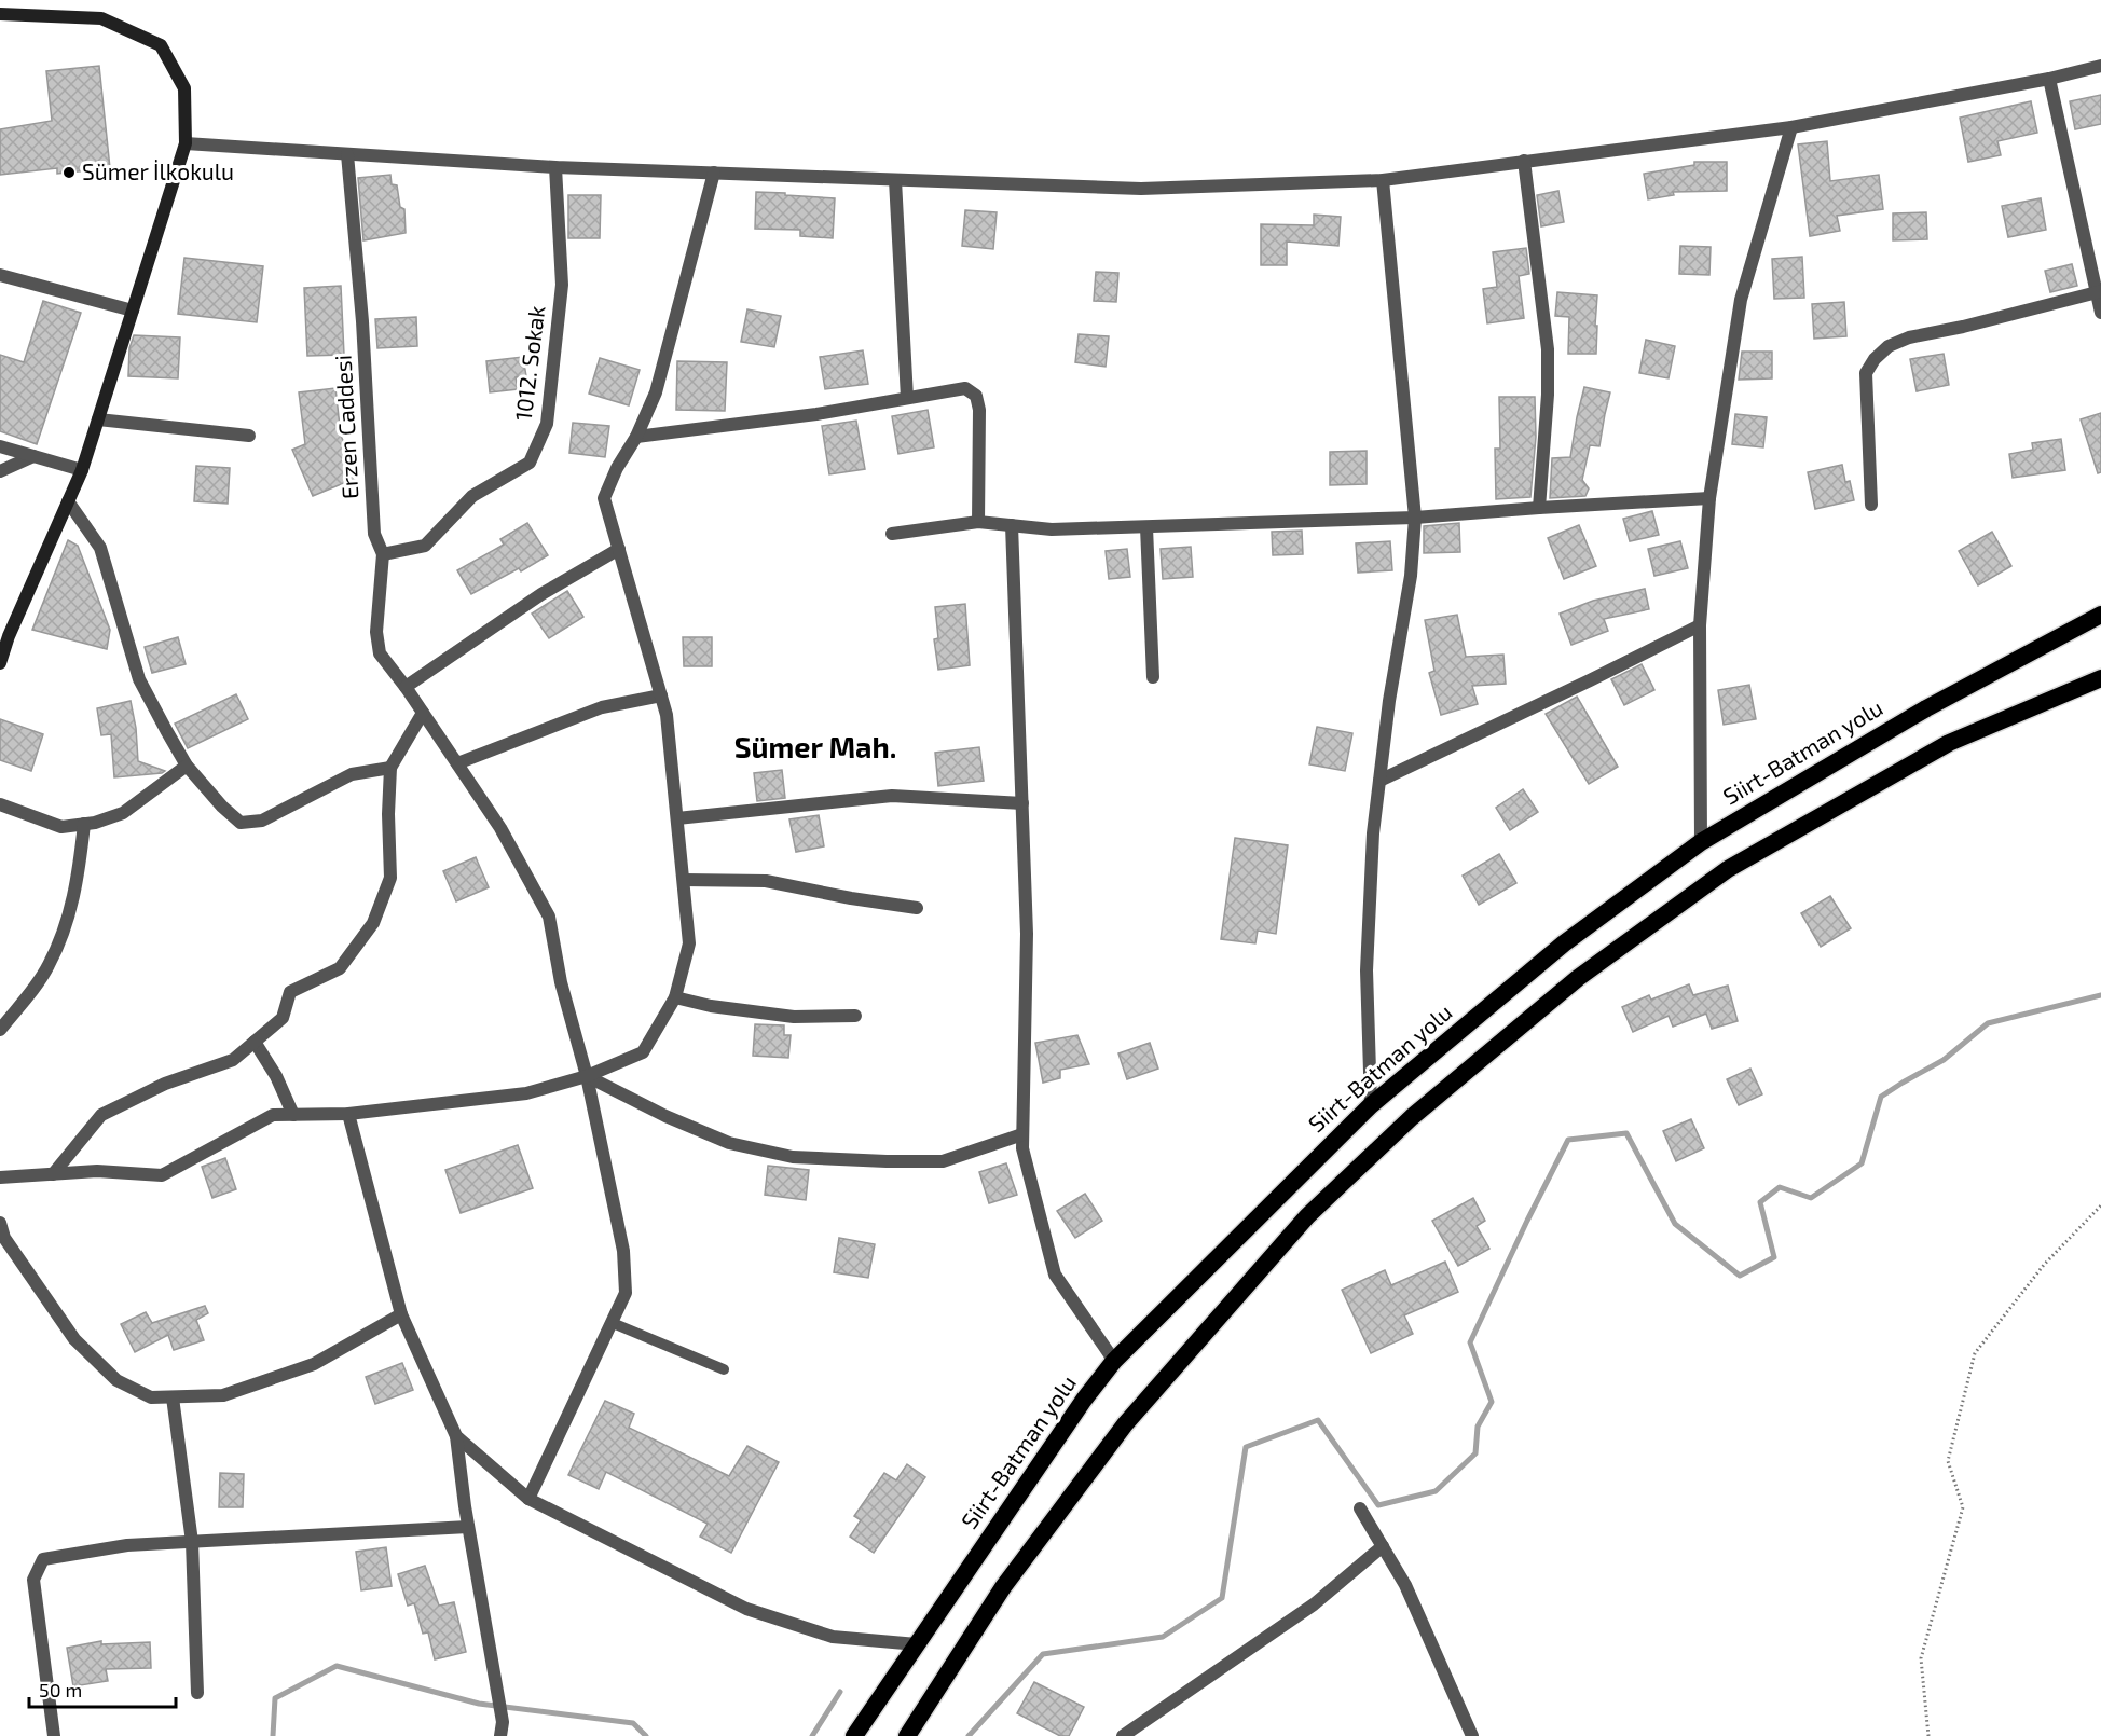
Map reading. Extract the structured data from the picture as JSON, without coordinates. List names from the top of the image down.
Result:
{
  "streets": {
    "highway": ["Siirt-Batman yolu"],
    "street": ["1012. Sokak", "Erzen Caddesi"]
  },
  "crossings": [
    ["1012. Sokak", "Erzen Caddesi"]
  ],
  "districts": ["Sümer Mah."],
  "places": ["Sümer İlkokulu"],
  "scale_bar": "50 m"
}
